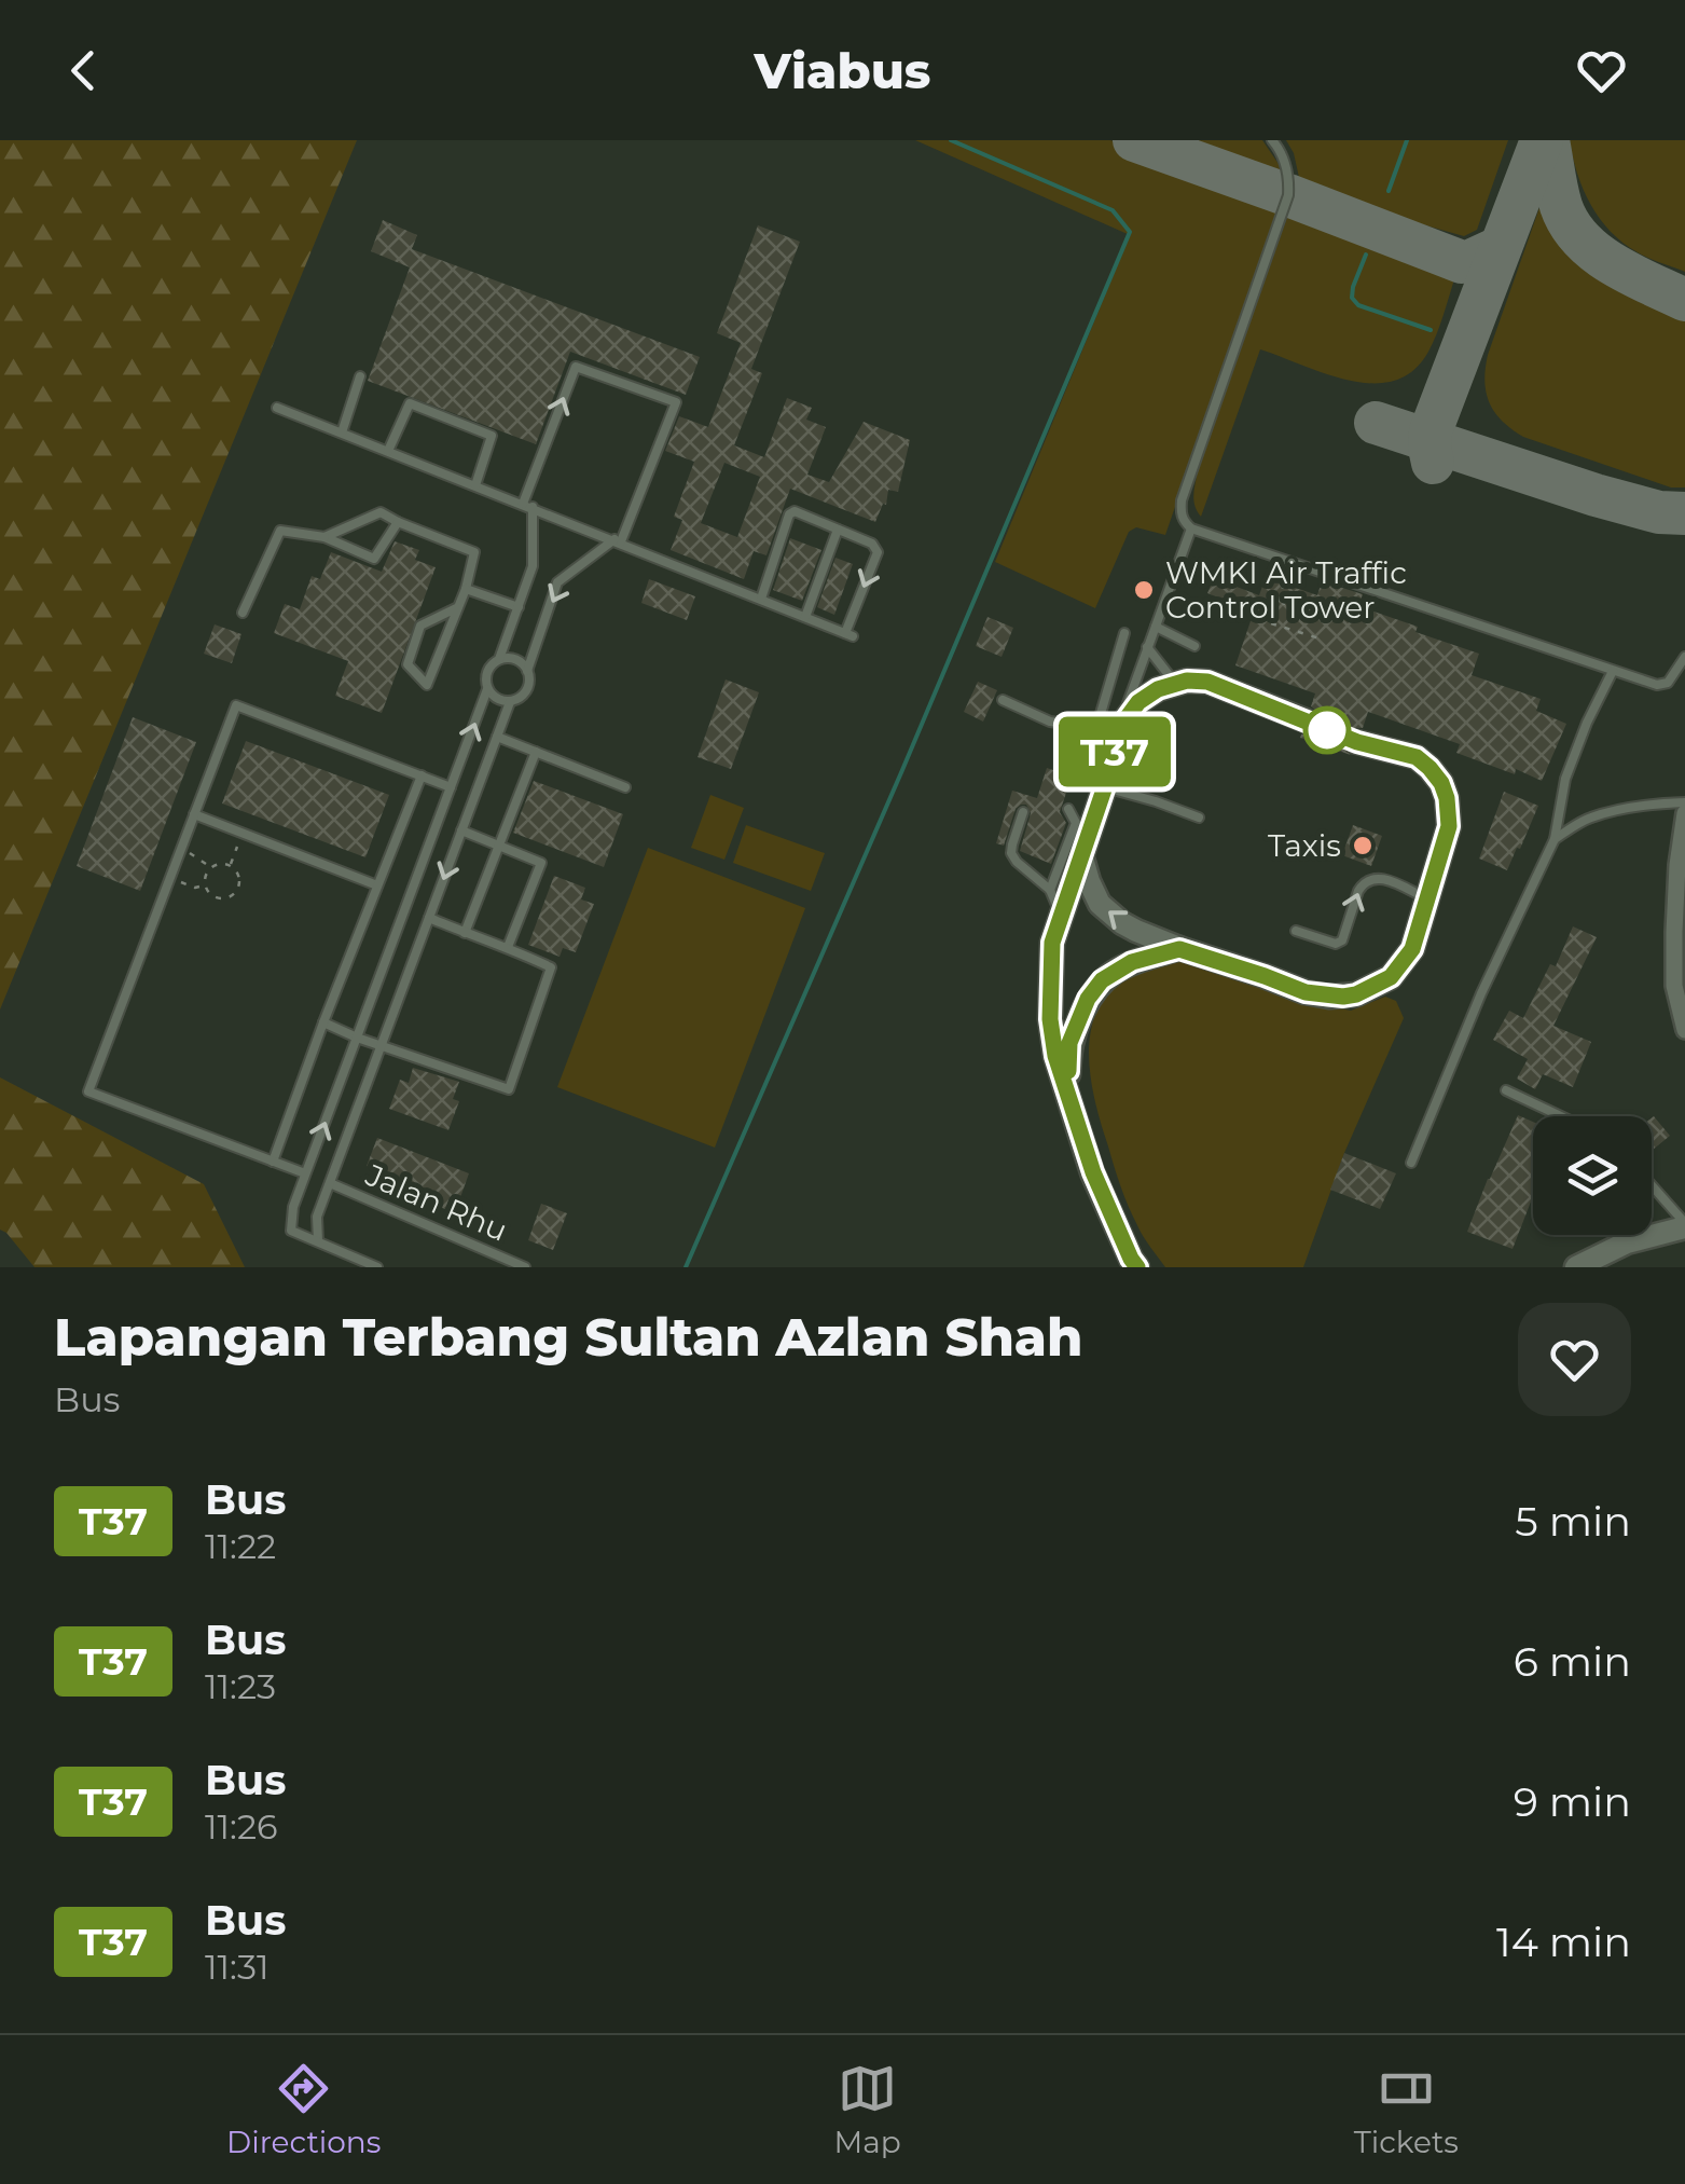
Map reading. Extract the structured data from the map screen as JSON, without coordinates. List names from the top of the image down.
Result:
{
  "streets": {
    "lane": ["Jalan Rhu"]
  },
  "places": ["WMKI Air Traffic Control Tower", "Taxis"],
  "lines": ["bus line T37"],
  "page": {
    "header": "Viabus",
    "on_map": "T37",
    "heading": ["Lapangan Terbang Sultan Azlan Shah", "Bus"],
    "list": [
      {
        "mark": "T37",
        "name": "Bus",
        "note": "11:22",
        "value": "5 min"
      },
      {
        "mark": "T37",
        "name": "Bus",
        "note": "11:23",
        "value": "6 min"
      },
      {
        "mark": "T37",
        "name": "Bus",
        "note": "11:26",
        "value": "9 min"
      },
      {
        "mark": "T37",
        "name": "Bus",
        "note": "11:31",
        "value": "14 min"
      }
    ],
    "tabs": ["Directions", "Map", "Tickets"]
  }
}
